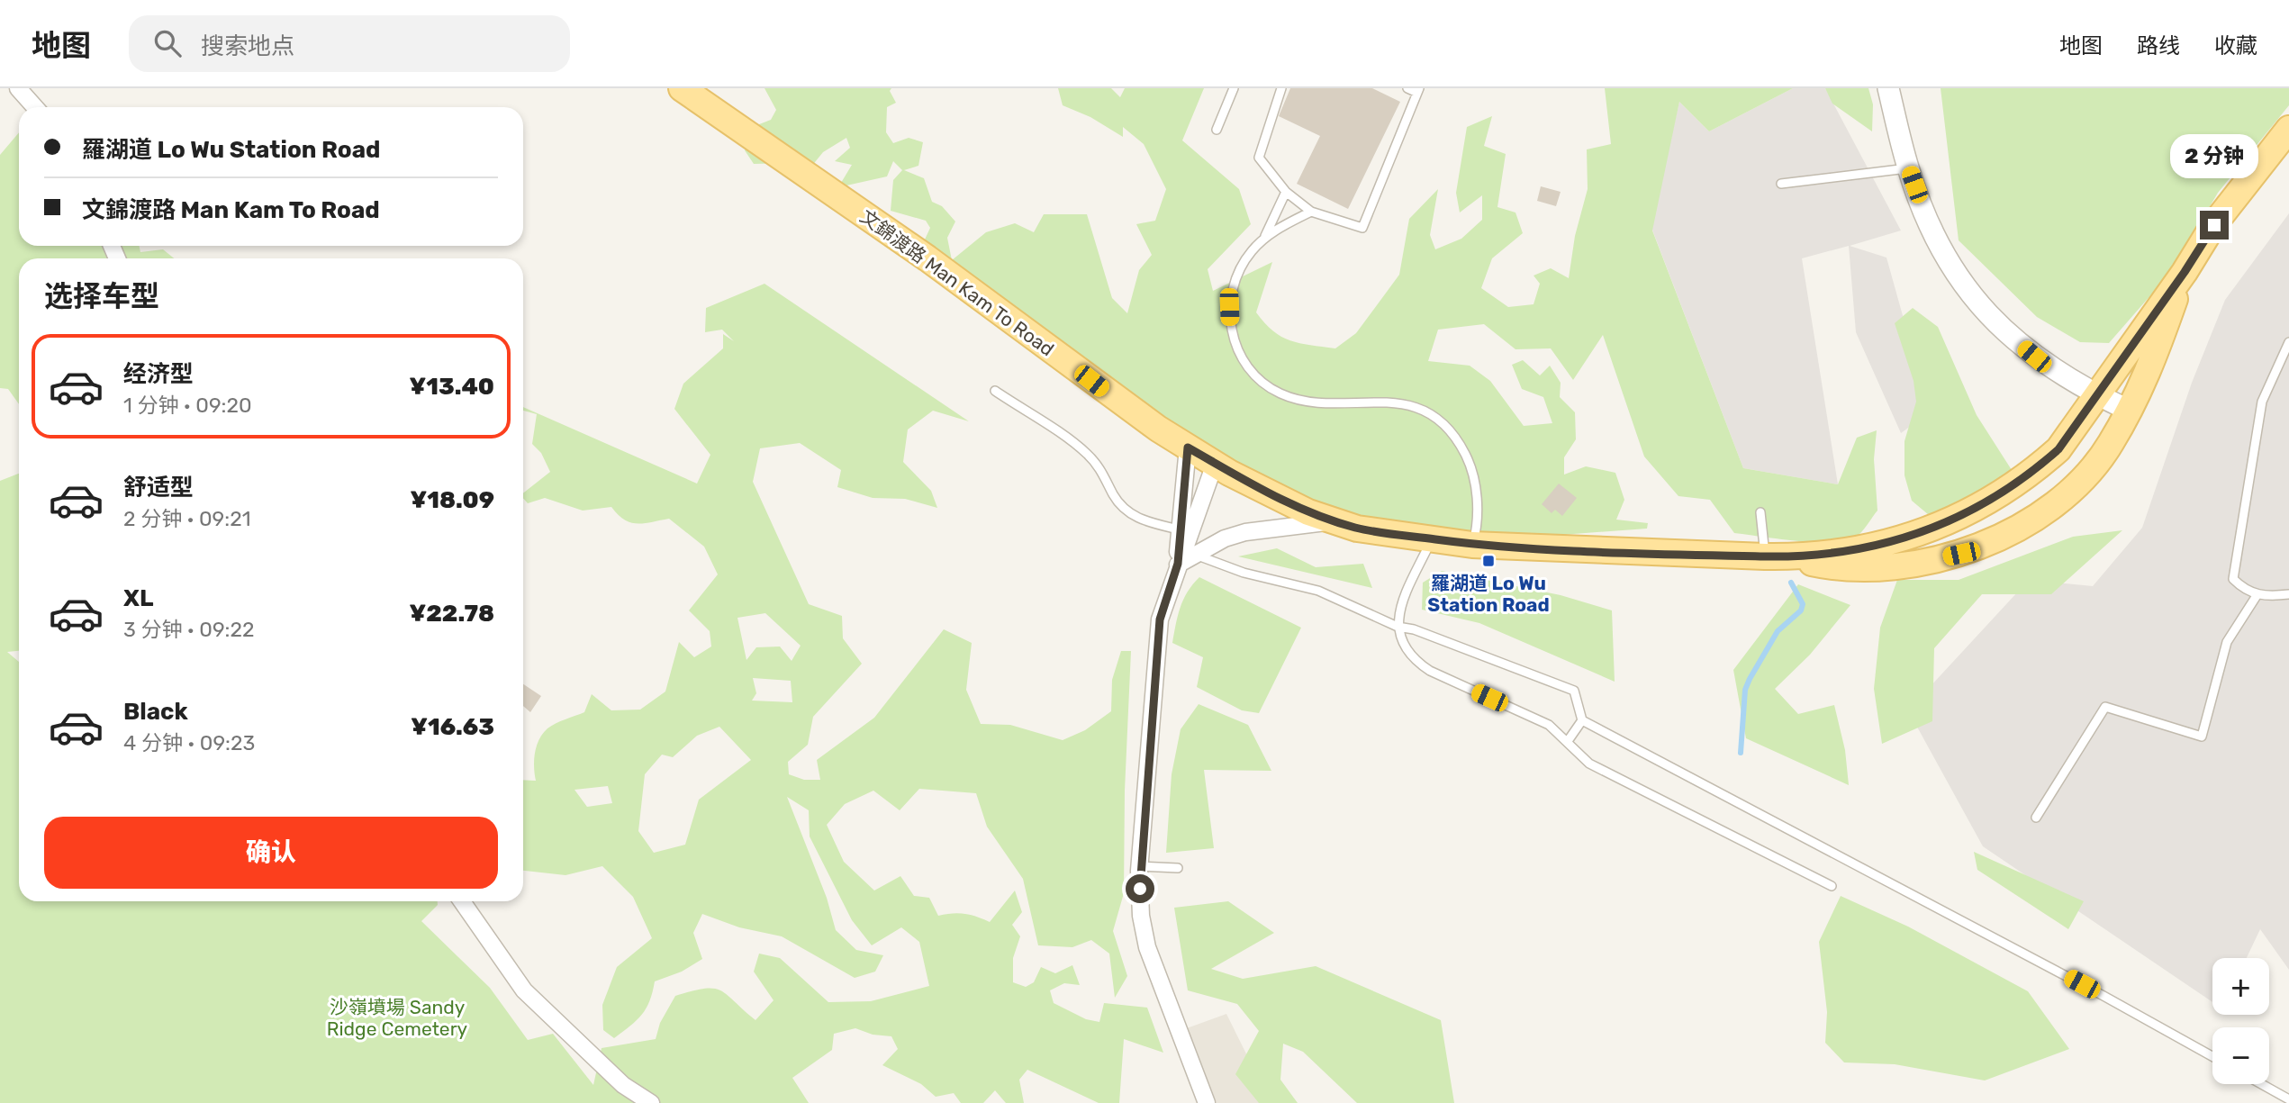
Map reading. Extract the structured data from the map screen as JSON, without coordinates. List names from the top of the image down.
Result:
{
  "streets": {
    "main road": ["文錦渡路 Man Kam To Road"]
  },
  "parks": ["沙嶺墳場 Sandy Ridge Cemetery"],
  "places": {
    "transit": ["羅湖道 Lo Wu Station Road"]
  },
  "page": {
    "header": "地图",
    "search": "搜索地点",
    "nav": ["地图", "路线", "收藏"],
    "banner": ["羅湖道 Lo Wu Station Road", "文錦渡路 Man Kam To Road"],
    "bubble": "2 分钟",
    "heading": "选择车型",
    "list": [
      {
        "name": "经济型",
        "note": "1 分钟 · 09:20",
        "value": "¥13.40"
      },
      {
        "name": "舒适型",
        "note": "2 分钟 · 09:21",
        "value": "¥18.09"
      },
      {
        "name": "XL",
        "note": "3 分钟 · 09:22",
        "value": "¥22.78"
      },
      {
        "name": "Black",
        "note": "4 分钟 · 09:23",
        "value": "¥16.63"
      }
    ],
    "buttons": "确认",
    "map_buttons": ["+", "−"]
  }
}
